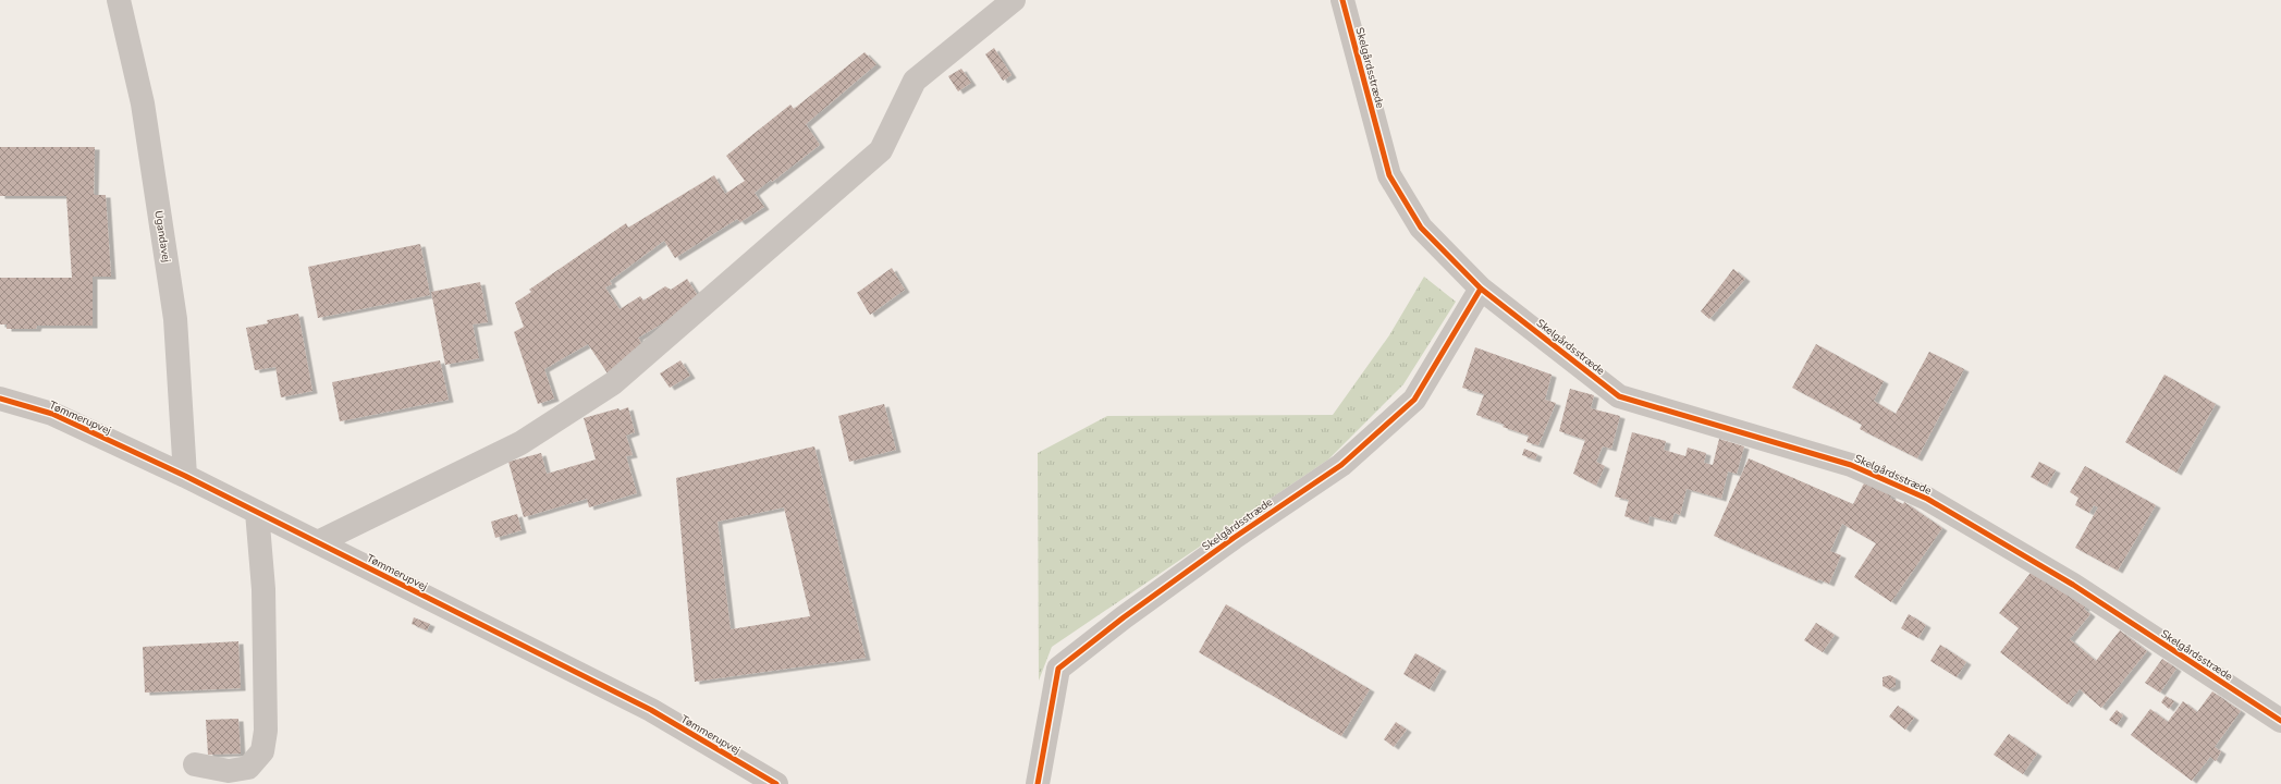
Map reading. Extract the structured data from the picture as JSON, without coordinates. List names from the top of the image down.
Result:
{
  "streets": {
    "street": ["Skelgårdsstræde", "Ugandavej", "Tømmerupvej"]
  },
  "crossings": [
    ["Ugandavej", "Tømmerupvej"]
  ]
}
